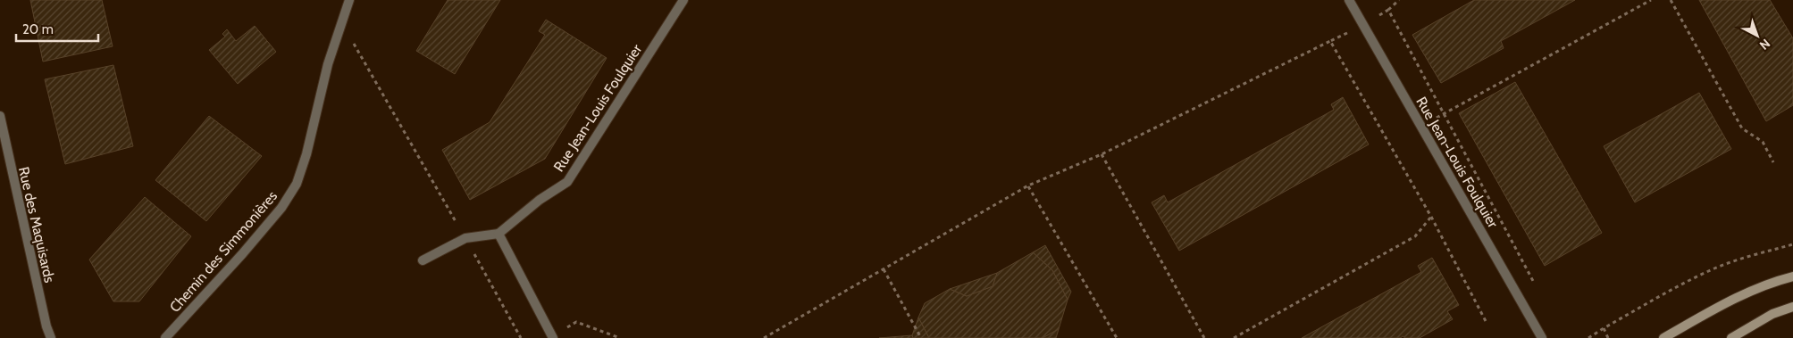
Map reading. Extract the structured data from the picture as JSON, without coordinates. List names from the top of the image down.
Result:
{
  "streets": {
    "street": ["Rue Jean-Louis Foulquier", "Rue des Maquisards", "Chemin des Simmonières"]
  },
  "scale_bar": "20 m",
  "north": "bottom right"
}
